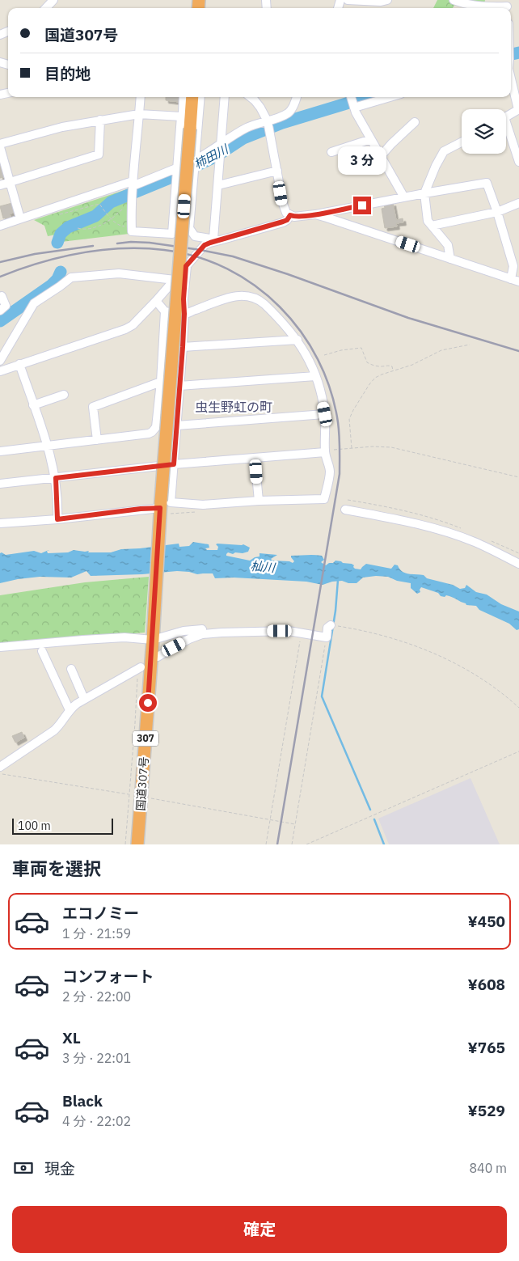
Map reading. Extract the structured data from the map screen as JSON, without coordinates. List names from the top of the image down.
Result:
{
  "streets": {
    "highway": ["307", "国道307号"]
  },
  "districts": ["虫生野虹の町"],
  "water": ["柿田川", "杣川"],
  "scale_bar": "100 m",
  "page": {
    "banner": ["国道307号", "目的地"],
    "bubble": "3 分",
    "scale": "100 m",
    "heading": "車両を選択",
    "list": [
      {
        "name": "エコノミー",
        "note": "1 分 · 21:59",
        "value": "¥450"
      },
      {
        "name": "コンフォート",
        "note": "2 分 · 22:00",
        "value": "¥608"
      },
      {
        "name": "XL",
        "note": "3 分 · 22:01",
        "value": "¥765"
      },
      {
        "name": "Black",
        "note": "4 分 · 22:02",
        "value": "¥529"
      }
    ],
    "pay": ["現金", "840 m"],
    "buttons": "確定"
  }
}
